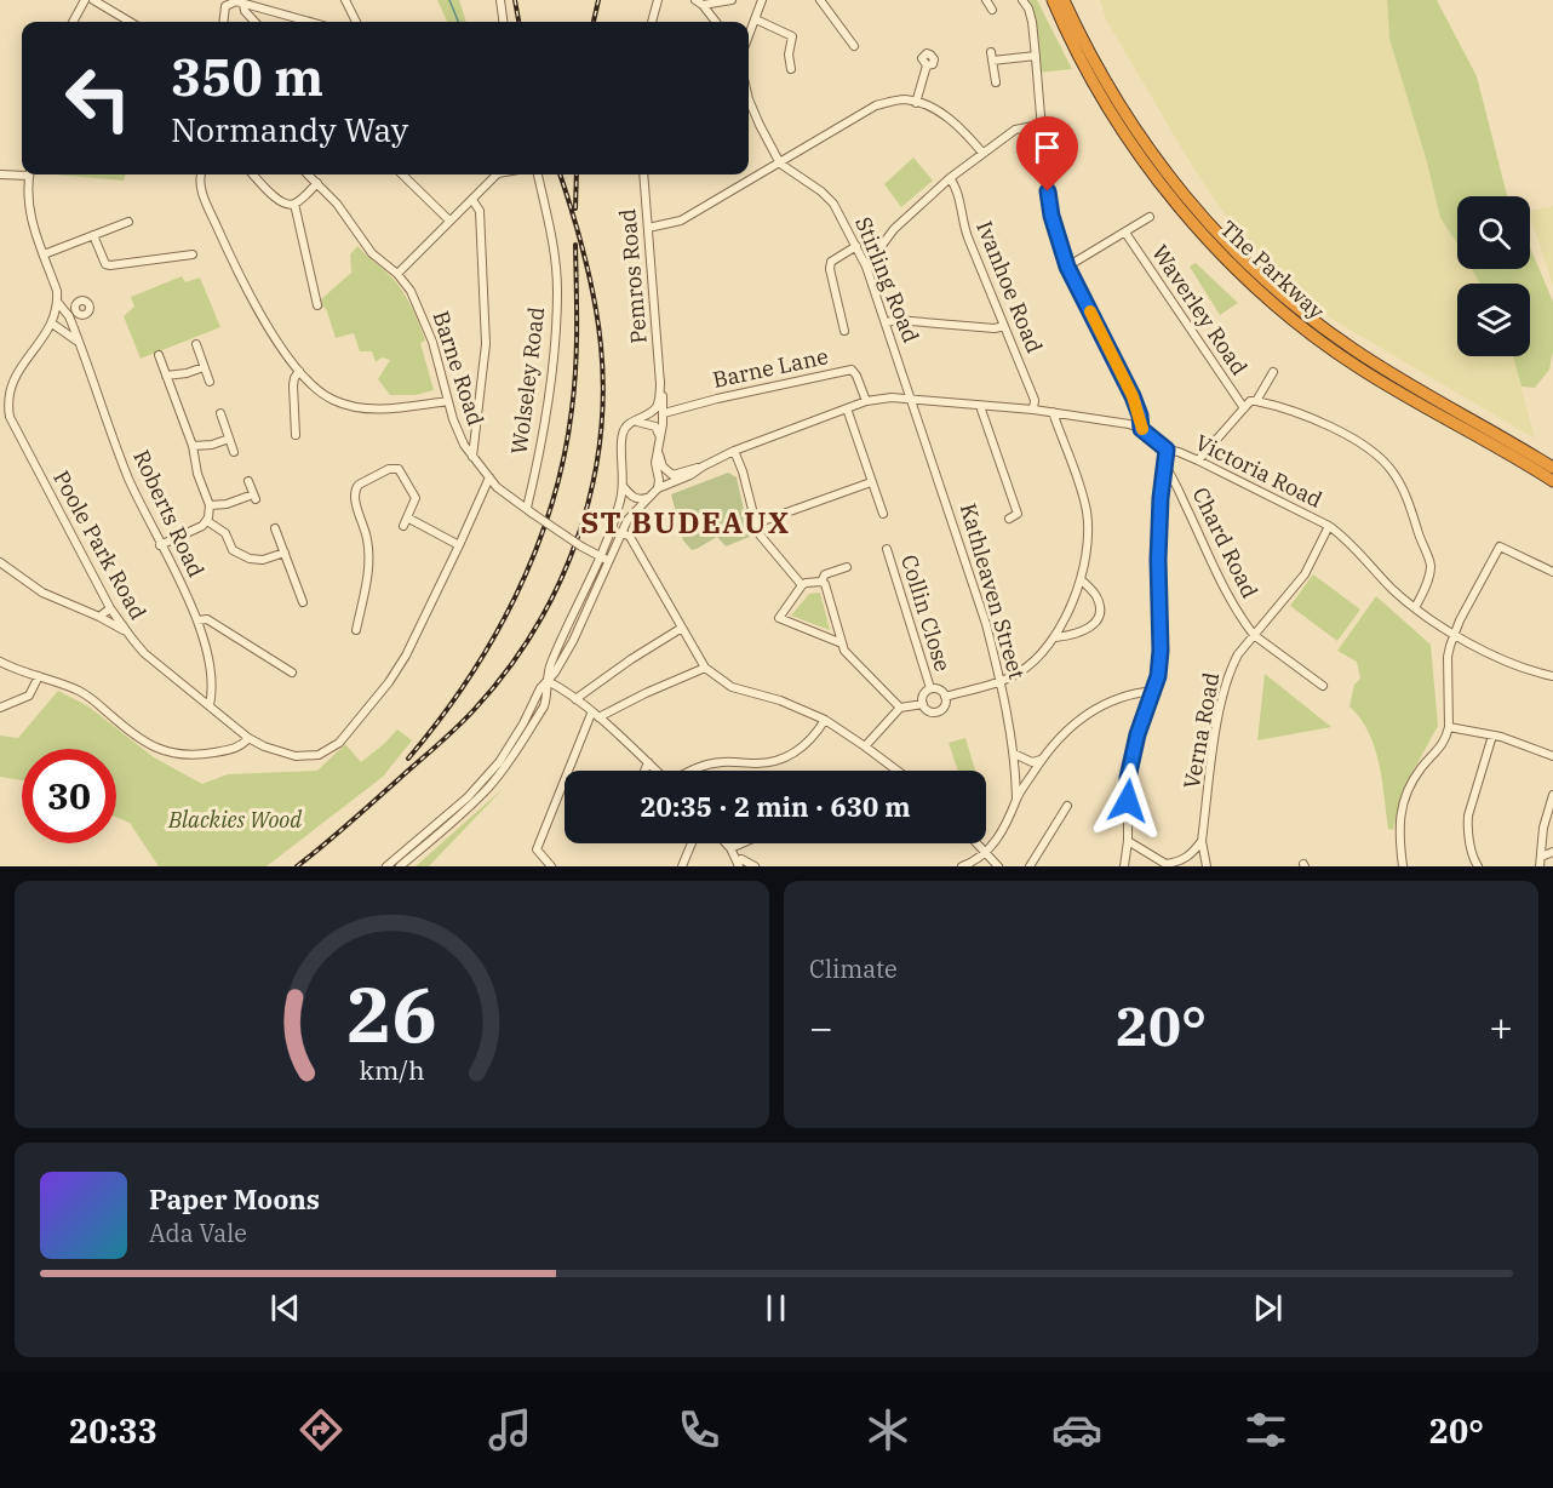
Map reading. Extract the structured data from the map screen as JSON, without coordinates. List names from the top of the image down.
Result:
{
  "streets": {
    "highway": ["The Parkway"],
    "street": [
      "Pemros Road",
      "Stirling Road",
      "Ivanhoe Road",
      "Waverley Road",
      "Barne Road",
      "Barne Lane",
      "Wolseley Road",
      "Victoria Road",
      "Roberts Road",
      "Chard Road",
      "Poole Park Road",
      "Kathleaven Street",
      "Collin Close",
      "Verna Road"
    ]
  },
  "crossings": [
    ["Pemros Road", "Barne Lane"],
    ["Pemros Road", "Victoria Road"],
    ["Stirling Road", "Victoria Road"],
    ["Stirling Road", "Kathleaven Street"],
    ["Ivanhoe Road", "Victoria Road"],
    ["Barne Road", "Wolseley Road"],
    ["Barne Road", "Poole Park Road"],
    ["Barne Lane", "Victoria Road"],
    ["Victoria Road", "Kathleaven Street"],
    ["Victoria Road", "Verna Road"],
    ["Roberts Road", "Poole Park Road"],
    ["Chard Road", "Verna Road"]
  ],
  "districts": ["ST BUDEAUX"],
  "parks": ["Blackies Wood"],
  "page": {
    "turn": ["350 m", "Normandy Way"],
    "limit": "30",
    "trip": "20:35 · 2 min · 630 m",
    "tile": "Climate",
    "heat": ["−", "20°", "+"],
    "song": ["Paper Moons", "Ada Vale"],
    "tabs": ["20:33", "20°"],
    "gauge": ["26", "km/h"]
  }
}
